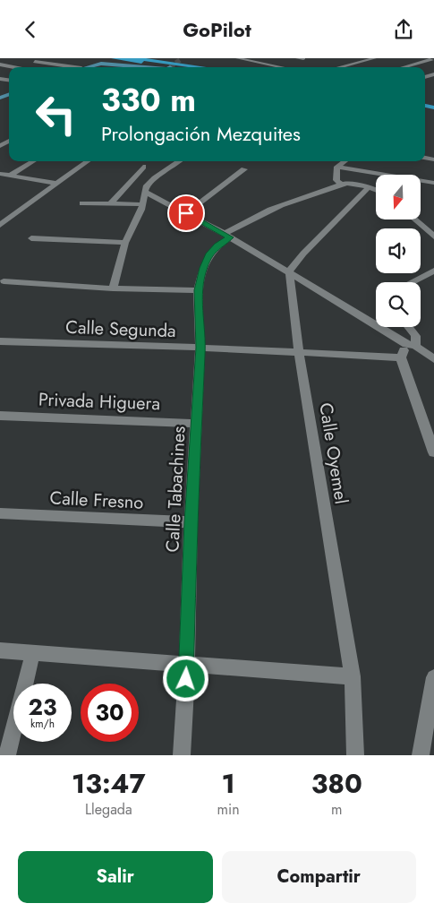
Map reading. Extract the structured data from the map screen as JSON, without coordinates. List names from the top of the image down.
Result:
{
  "streets": {
    "street": [
      "Calle Segunda",
      "Privada Higuera",
      "Calle Oyemel",
      "Calle Tabachines",
      "Calle Fresno"
    ]
  },
  "crossings": [
    ["Calle Segunda", "Calle Oyemel"],
    ["Calle Segunda", "Calle Tabachines"],
    ["Privada Higuera", "Calle Tabachines"],
    ["Calle Tabachines", "Calle Fresno"]
  ],
  "north": "bottom",
  "page": {
    "header": "GoPilot",
    "turn": ["330 m", "Prolongación Mezquites"],
    "speed": "23 km/h",
    "limit": "30",
    "eta": [
      "13:47",
      "Llegada",
      "1",
      "min",
      "380",
      "m"
    ],
    "buttons": ["Salir", "Compartir"]
  }
}
